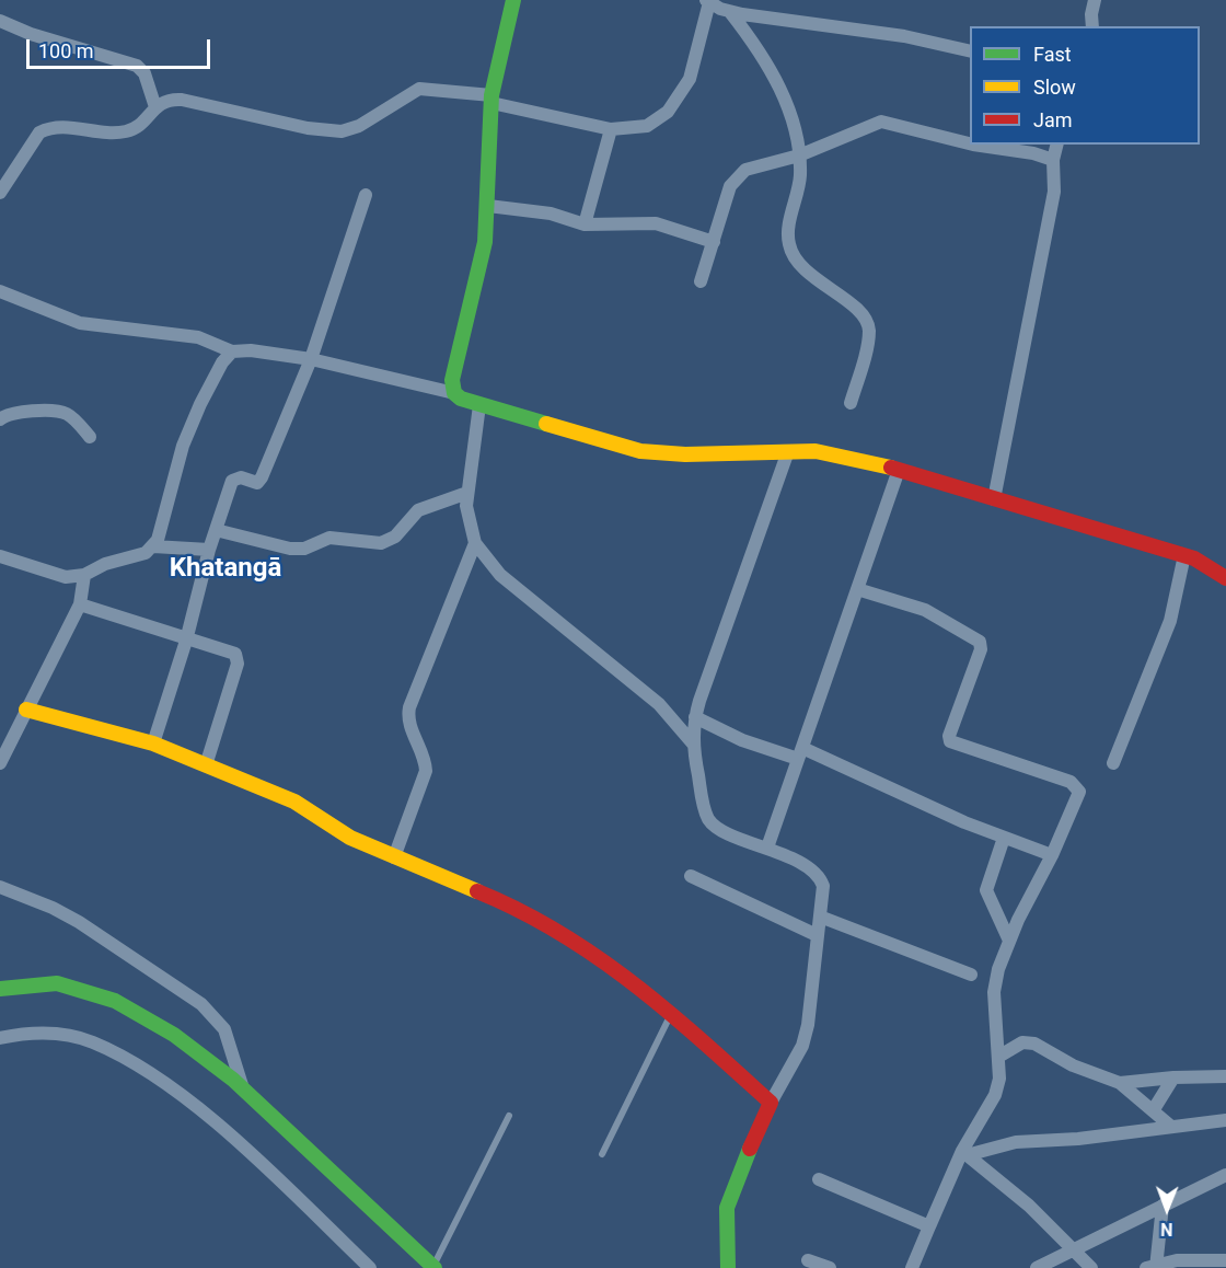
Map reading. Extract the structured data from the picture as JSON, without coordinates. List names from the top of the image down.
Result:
{
  "districts": ["Khatangā"],
  "legend": ["Fast", "Slow", "Jam"],
  "scale_bar": "100 m",
  "north": "bottom"
}
